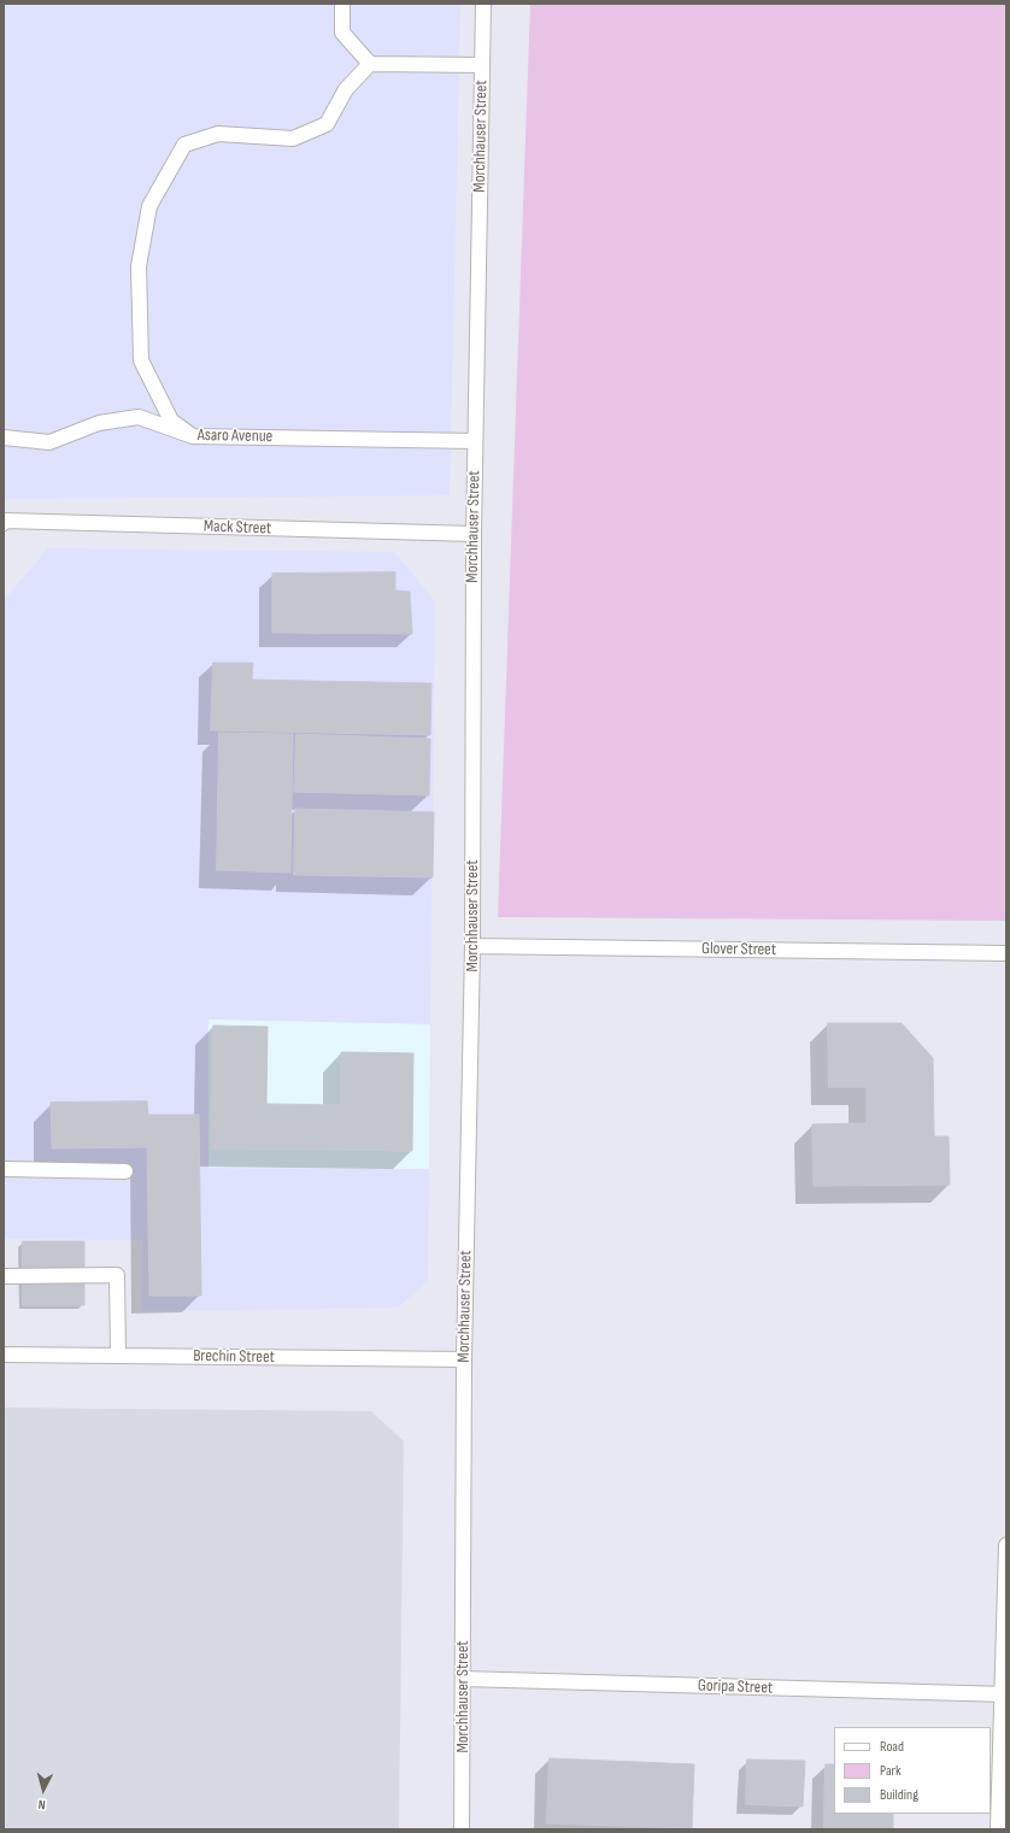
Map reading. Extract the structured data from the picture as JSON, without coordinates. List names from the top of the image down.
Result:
{
  "streets": {
    "street": [
      "Morchhauser Street",
      "Asaro Avenue",
      "Mack Street",
      "Glover Street",
      "Brechin Street",
      "Goripa Street"
    ]
  },
  "crossings": [
    ["Morchhauser Street", "Asaro Avenue"],
    ["Morchhauser Street", "Mack Street"],
    ["Morchhauser Street", "Glover Street"],
    ["Morchhauser Street", "Brechin Street"],
    ["Morchhauser Street", "Goripa Street"]
  ],
  "legend": ["Road", "Park", "Building"],
  "north": "bottom"
}
